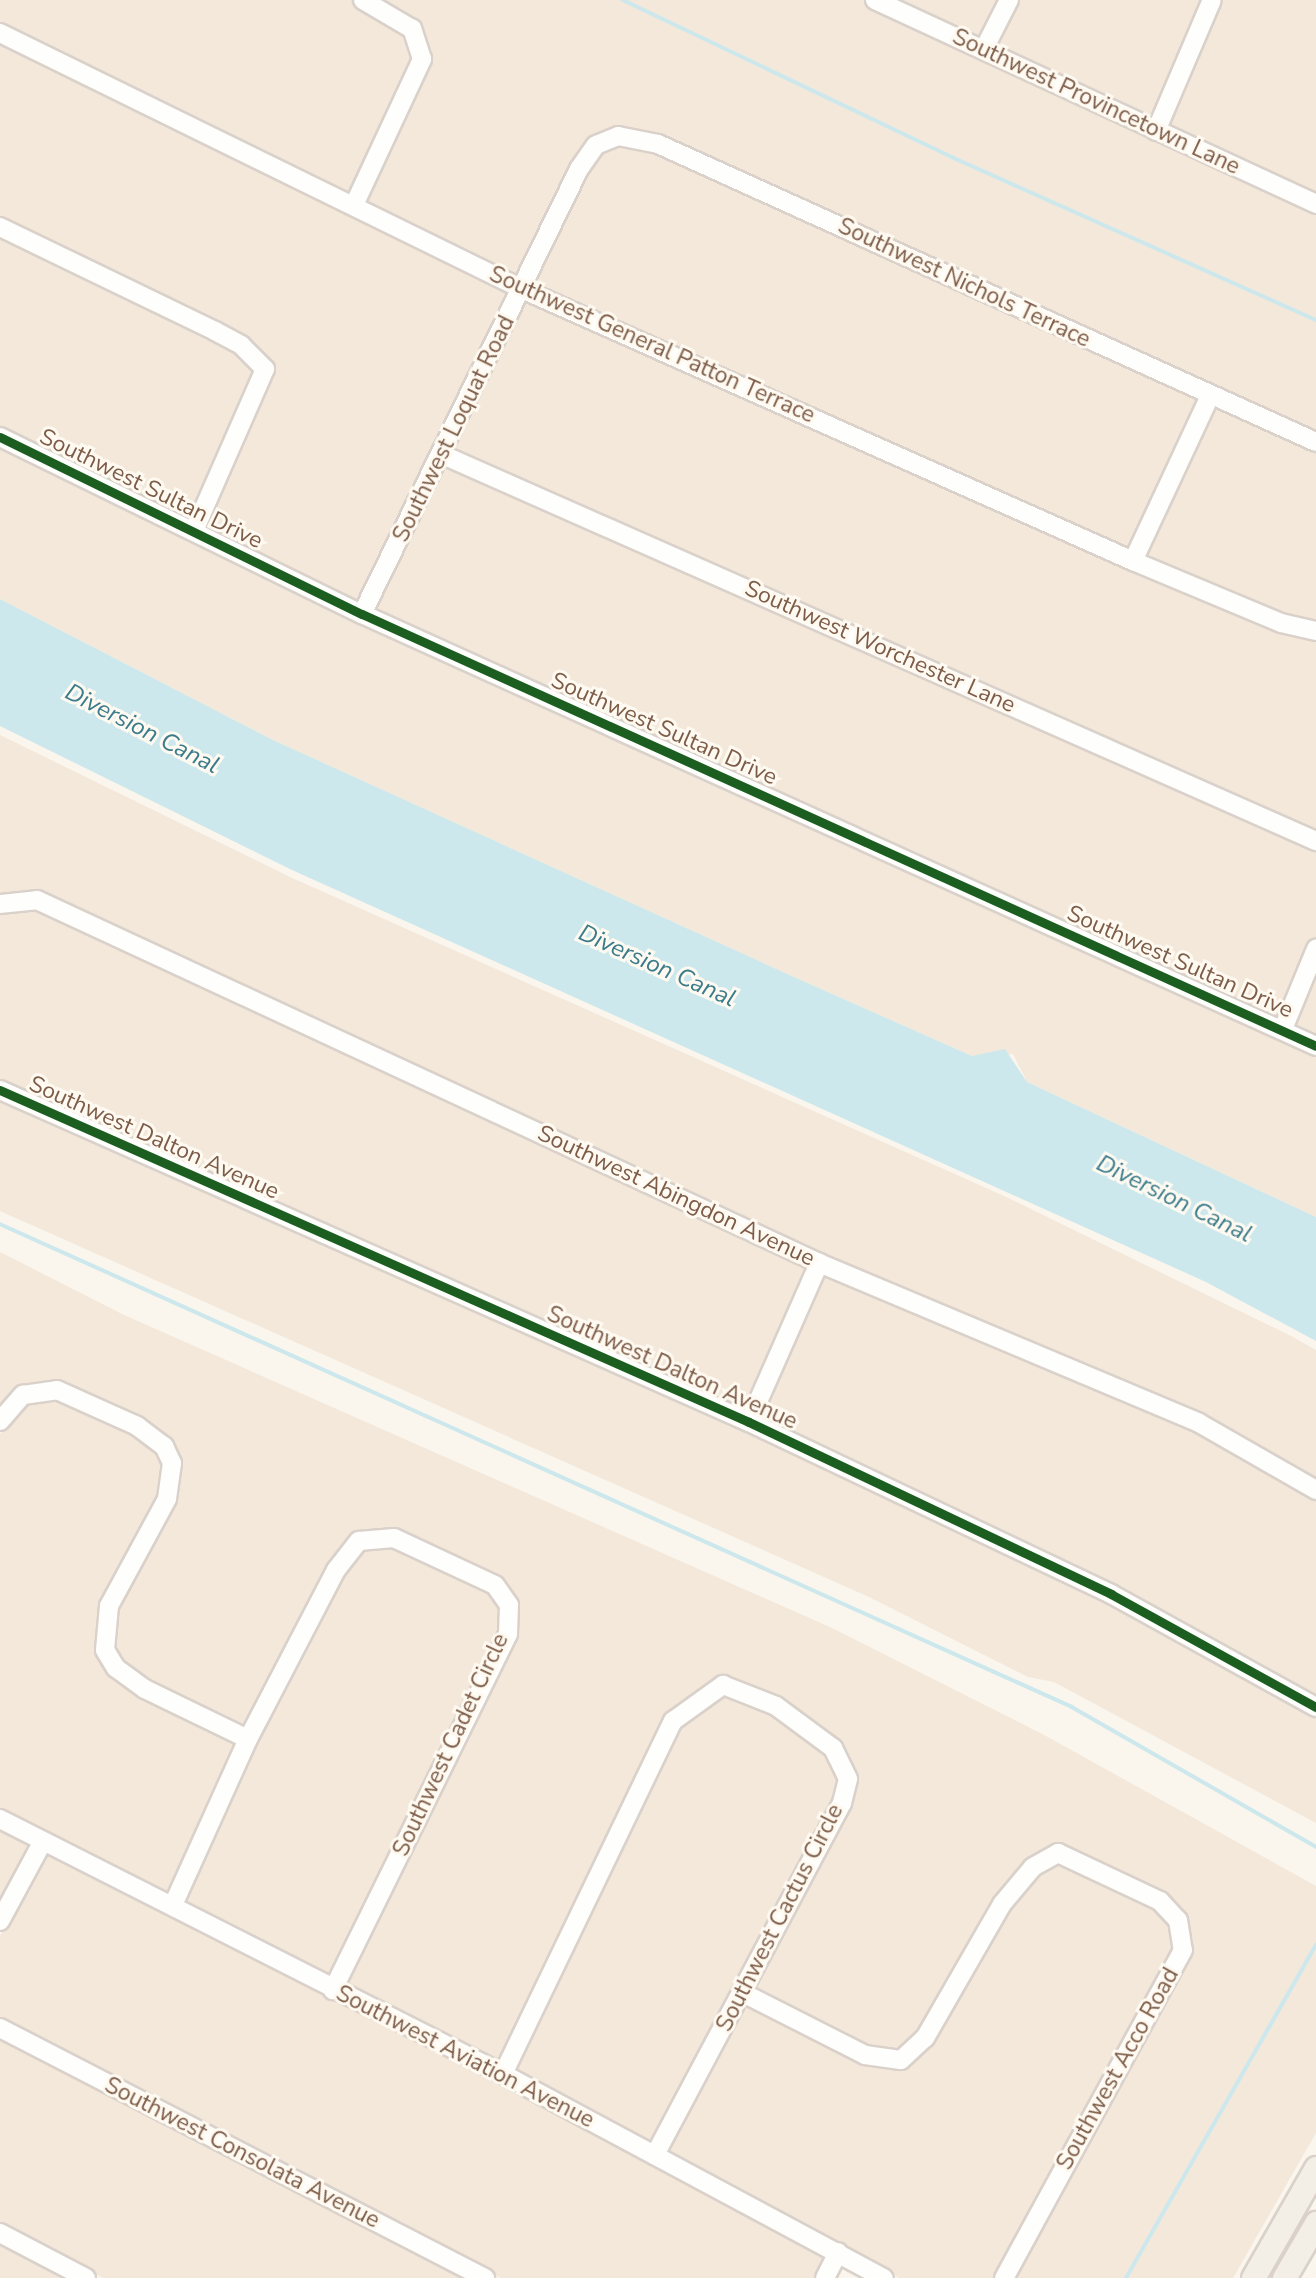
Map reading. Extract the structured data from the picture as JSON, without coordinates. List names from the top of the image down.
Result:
{
  "streets": {
    "street": [
      "Southwest Provincetown Lane",
      "Southwest Nichols Terrace",
      "Southwest General Patton Terrace",
      "Southwest Loquat Road",
      "Southwest Sultan Drive",
      "Southwest Worchester Lane",
      "Southwest Dalton Avenue",
      "Southwest Abingdon Avenue",
      "Southwest Cadet Circle",
      "Southwest Cactus Circle",
      "Southwest Aviation Avenue",
      "Southwest Acco Road",
      "Southwest Consolata Avenue"
    ]
  },
  "crossings": [
    ["Southwest Nichols Terrace", "Southwest Loquat Road"],
    ["Southwest General Patton Terrace", "Southwest Loquat Road"],
    ["Southwest Loquat Road", "Southwest Sultan Drive"],
    ["Southwest Loquat Road", "Southwest Worchester Lane"],
    ["Southwest Cadet Circle", "Southwest Aviation Avenue"],
    ["Southwest Cactus Circle", "Southwest Aviation Avenue"],
    ["Southwest Cactus Circle", "Southwest Acco Road"]
  ],
  "water": ["Diversion Canal"]
}
